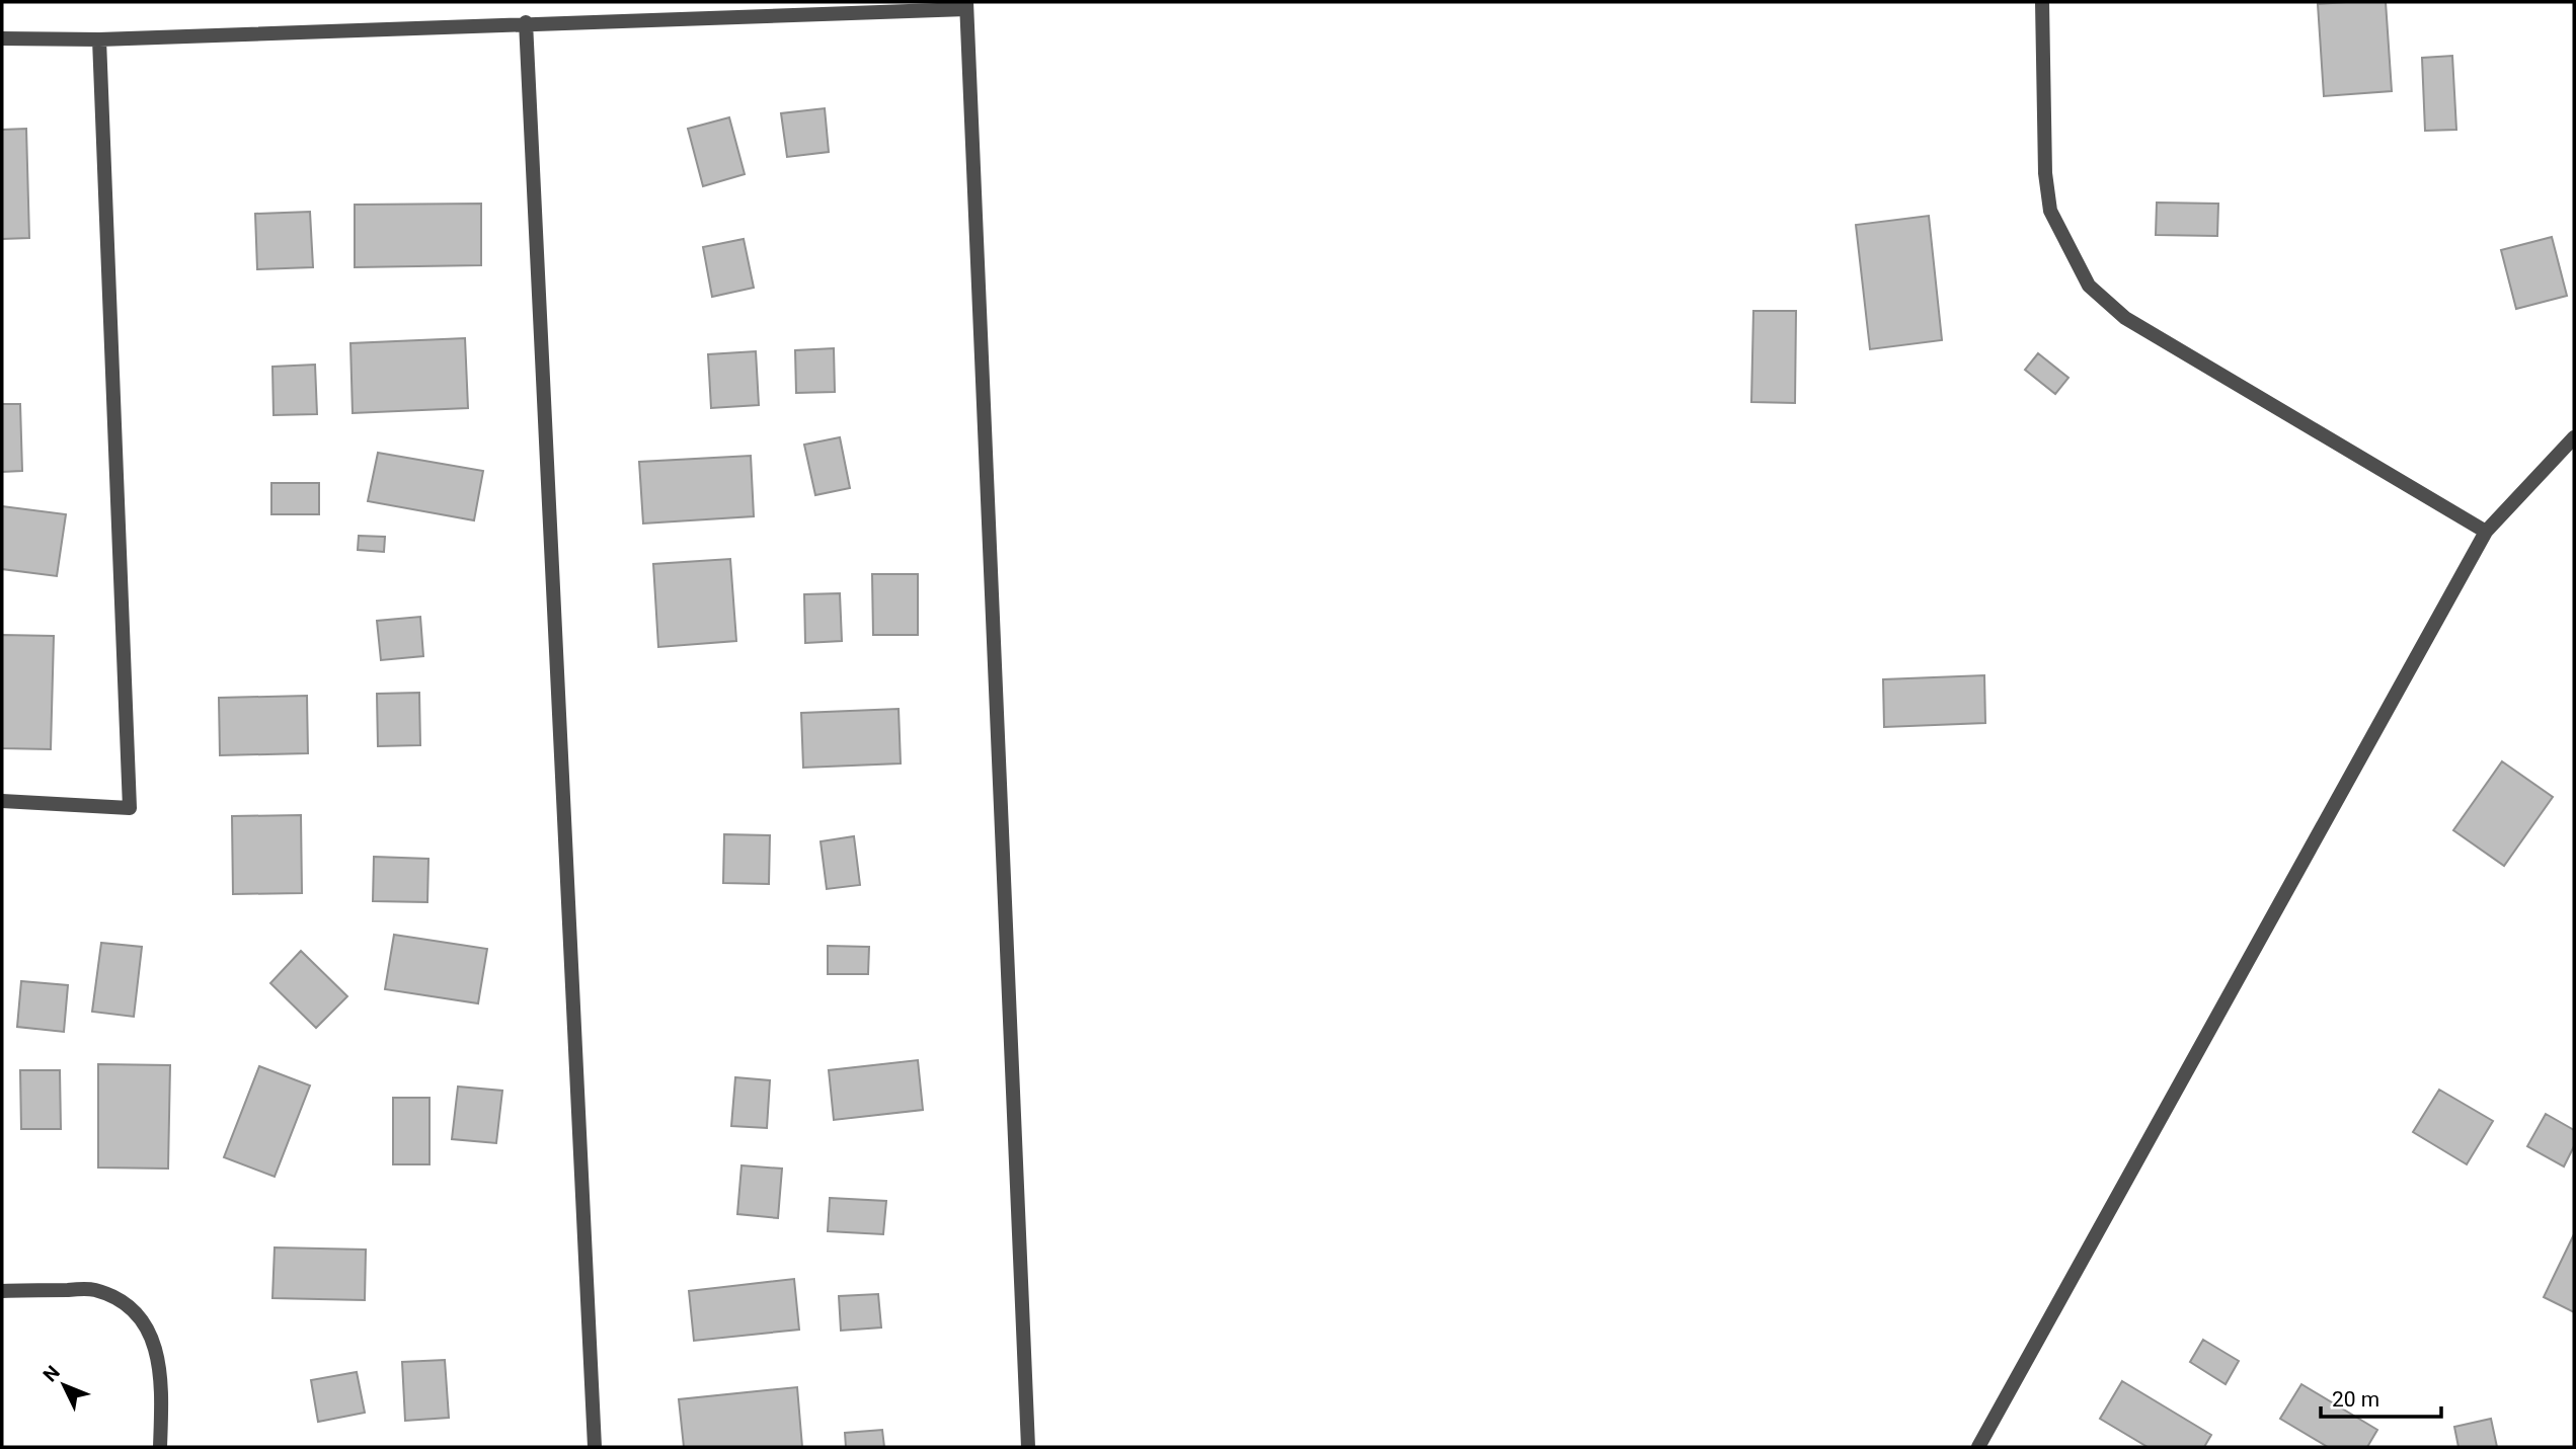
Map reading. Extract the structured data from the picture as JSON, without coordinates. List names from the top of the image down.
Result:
{
  "scale_bar": "20 m",
  "north": "top left"
}
